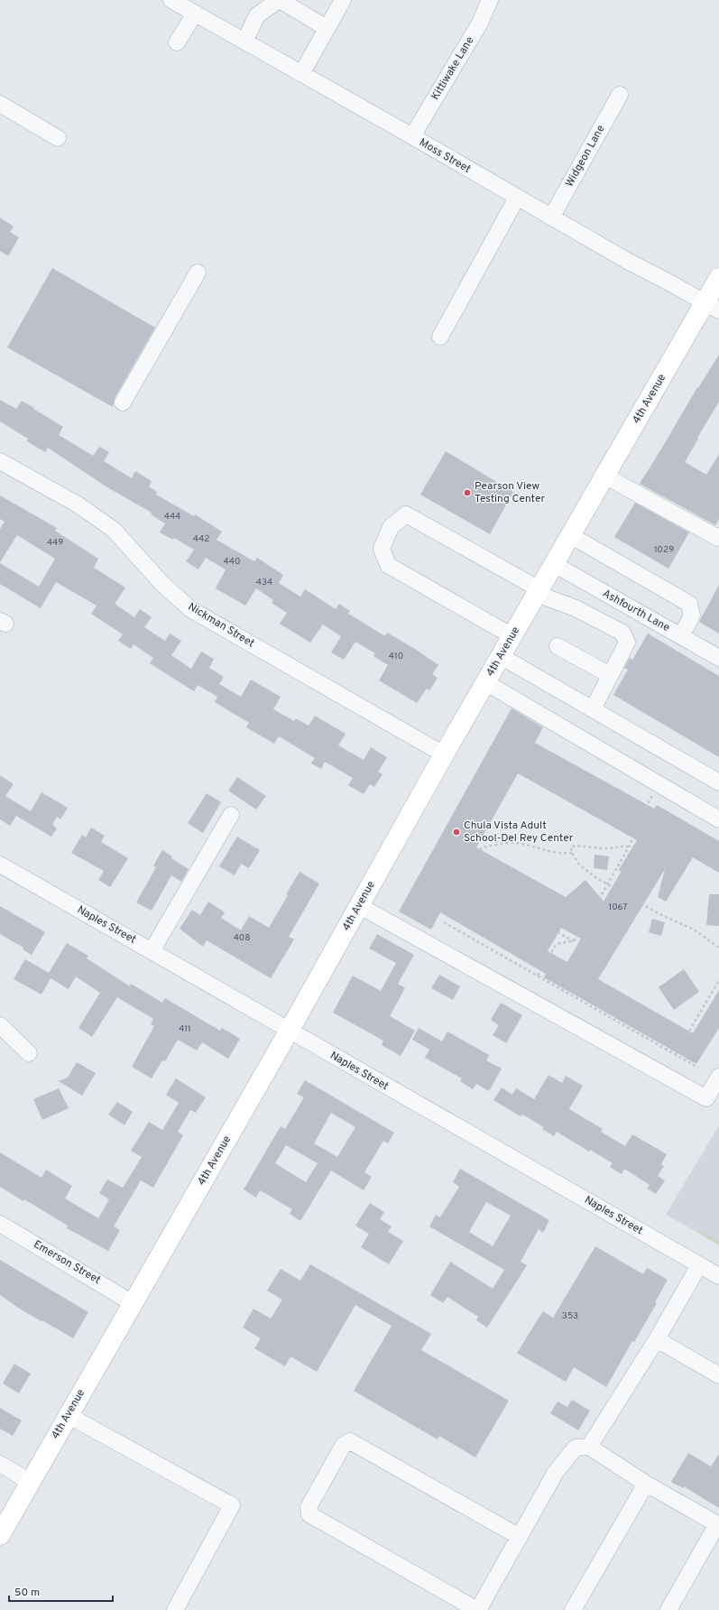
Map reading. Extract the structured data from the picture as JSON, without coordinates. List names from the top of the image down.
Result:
{
  "streets": {
    "main road": ["4th Avenue"],
    "street": [
      "Kittiwake Lane",
      "Moss Street",
      "Widgeon Lane",
      "Ashfourth Lane",
      "Nickman Street",
      "Naples Street",
      "Emerson Street"
    ]
  },
  "crossings": [
    ["Kittiwake Lane", "Moss Street"],
    ["Moss Street", "Widgeon Lane"],
    ["Moss Street", "4th Avenue"],
    ["4th Avenue", "Ashfourth Lane"],
    ["4th Avenue", "Nickman Street"],
    ["4th Avenue", "Naples Street"],
    ["4th Avenue", "Emerson Street"]
  ],
  "places": ["Pearson View Testing Center", "Chula Vista Adult School-Del Rey Center"],
  "house_numbers": [
    "444",
    "442",
    "449",
    "1029",
    "440",
    "434",
    "410",
    "1067",
    "408",
    "411",
    "353"
  ],
  "scale_bar": "50 m"
}
